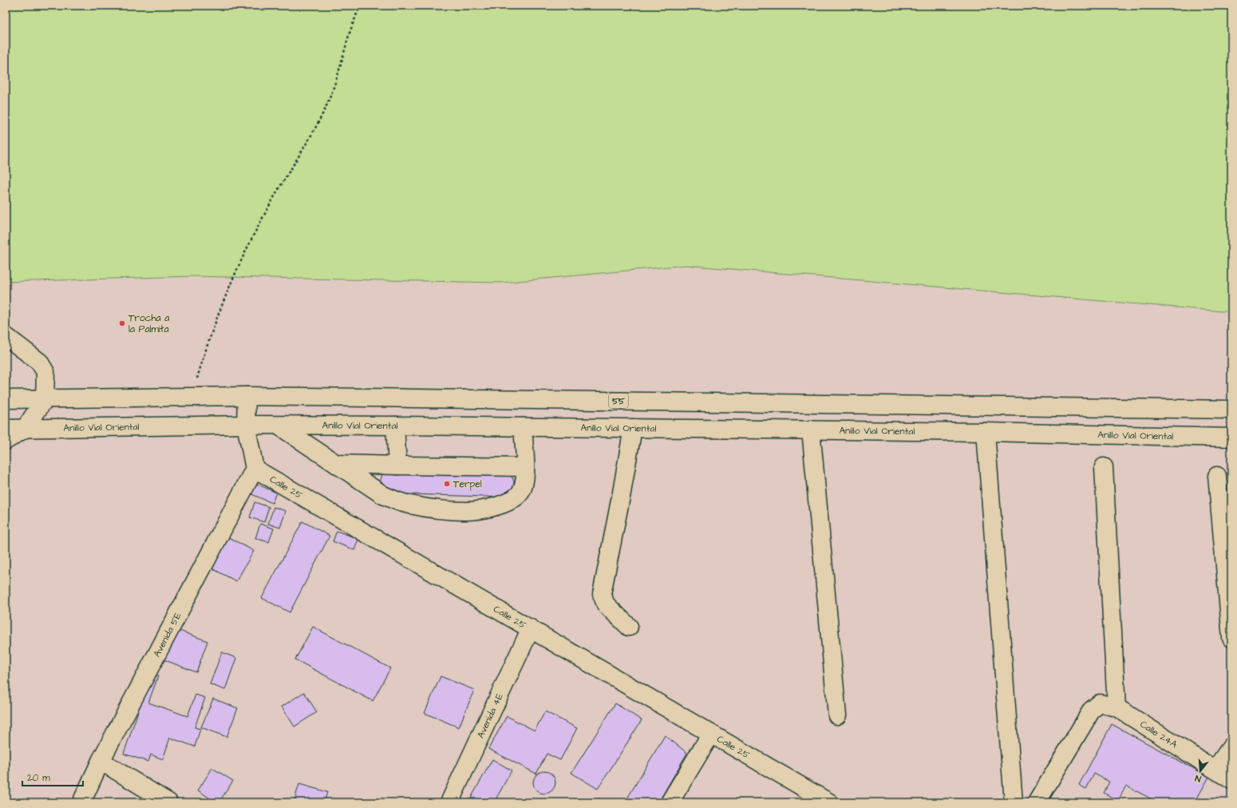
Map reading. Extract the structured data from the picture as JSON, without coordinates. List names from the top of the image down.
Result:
{
  "streets": {
    "main road": [
      "55",
      "Anillo Vial Oriental",
      "Calle 25",
      "Avenida 5E",
      "Avenida 4E",
      "Calle 24A"
    ]
  },
  "crossings": [
    ["Calle 25", "Avenida 5E"],
    ["Calle 25", "Avenida 4E"]
  ],
  "places": ["Trocha a la Palmita", "Terpel"],
  "scale_bar": "20 m",
  "north": "bottom"
}
